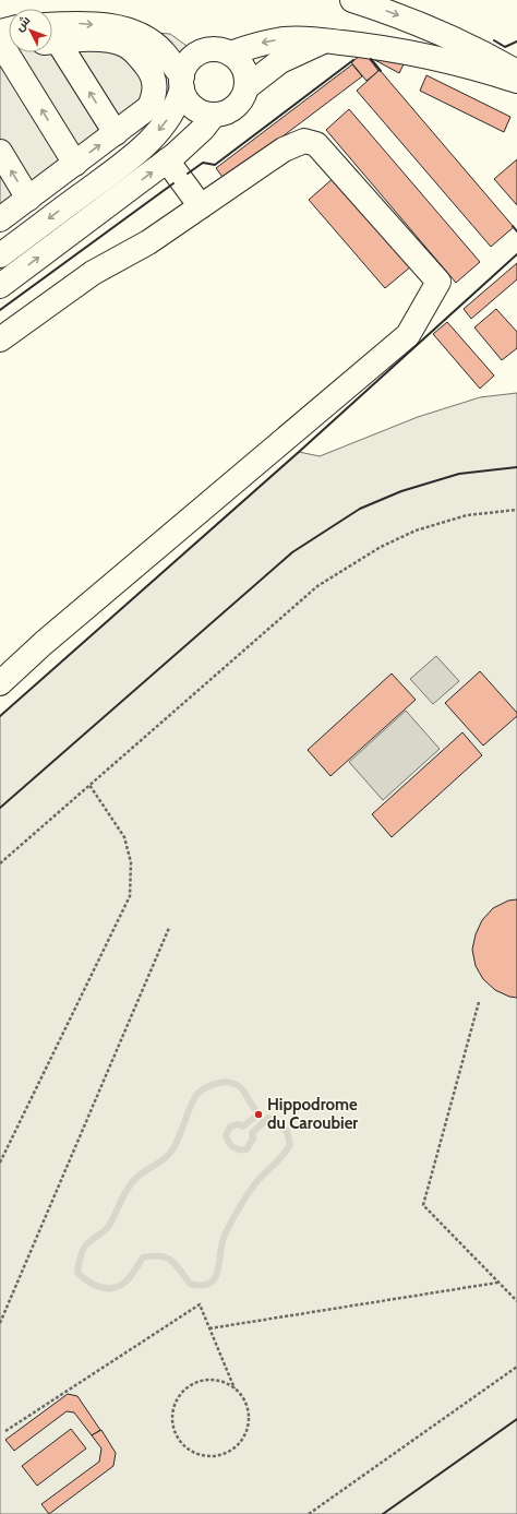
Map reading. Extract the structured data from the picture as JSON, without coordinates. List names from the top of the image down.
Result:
{
  "places": ["Hippodrome du Caroubier"],
  "north": "top left"
}
